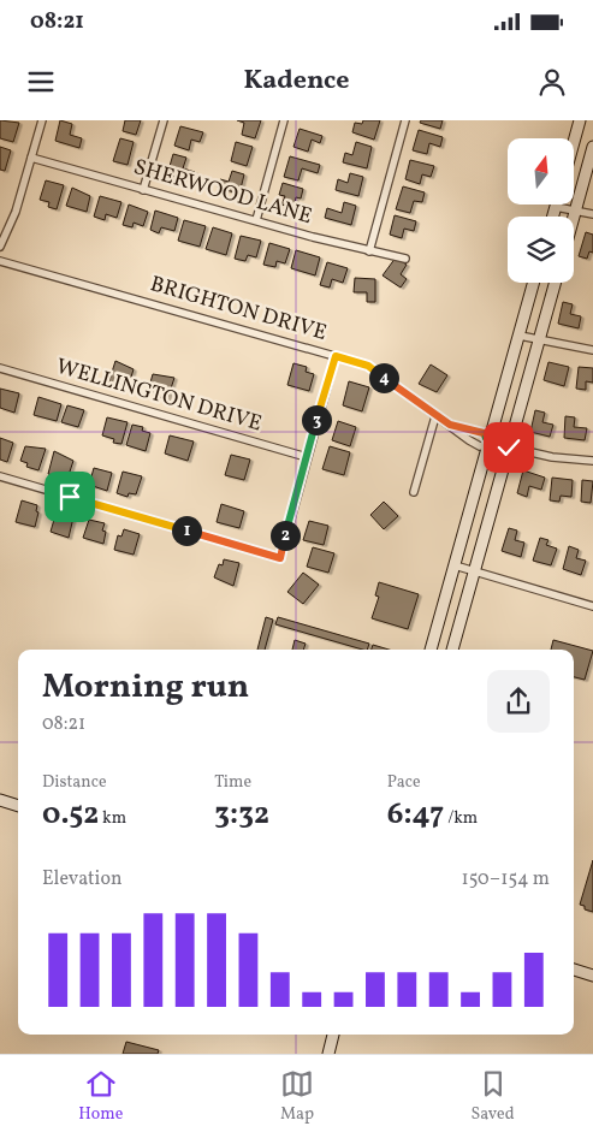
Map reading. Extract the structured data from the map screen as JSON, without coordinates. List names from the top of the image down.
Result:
{
  "streets": {
    "street": ["SHERWOOD LANE", "BRIGHTON DRIVE", "WELLINGTON DRIVE"]
  },
  "north": "top",
  "page": {
    "status": "08:21",
    "header": "Kadence",
    "pins": [
      "4",
      "3",
      "1",
      "2"
    ],
    "heading": ["Morning run", "08:21"],
    "stats": [
      ["Distance", "0.52 km"],
      ["Time", "3:32"],
      ["Pace", "6:47 /km"]
    ],
    "chart": ["Elevation", "150–154 m"],
    "tabs": ["Home", "Map", "Saved"]
  }
}
